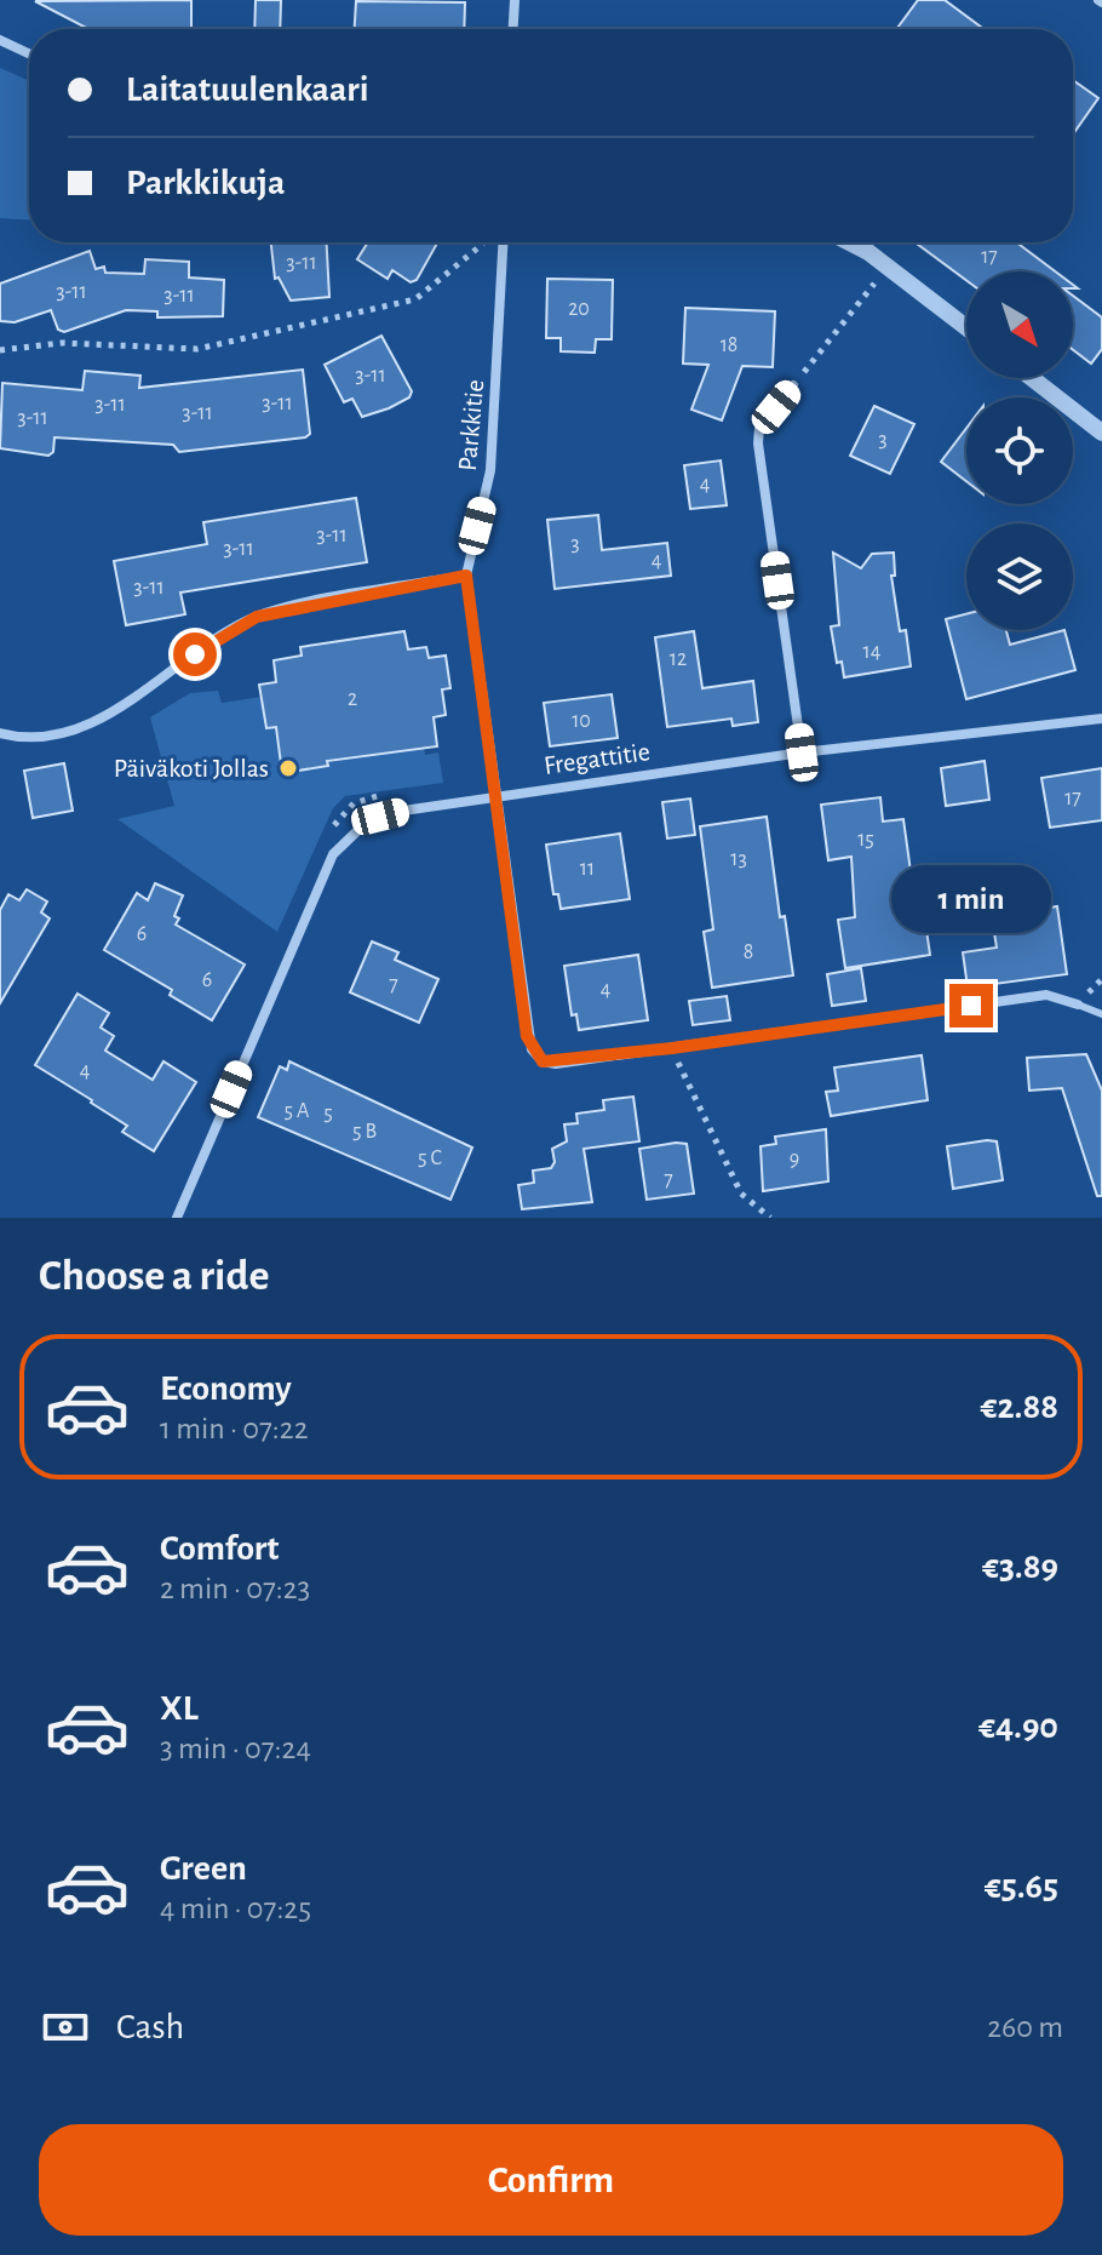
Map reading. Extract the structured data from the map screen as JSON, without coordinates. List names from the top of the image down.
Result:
{
  "streets": {
    "street": ["Parkkitie", "Fregattitie"]
  },
  "crossings": [
    ["Parkkitie", "Fregattitie"]
  ],
  "places": ["Päiväkoti Jollas"],
  "house_numbers": [
    "17",
    "3-11",
    "3-11",
    "3-11",
    "20",
    "18",
    "3-11",
    "3-11",
    "3-11",
    "3-11",
    "3-11",
    "3",
    "4",
    "3-11",
    "3",
    "3-11",
    "4",
    "3-11",
    "14",
    "12",
    "2",
    "10",
    "17",
    "15",
    "13",
    "11",
    "6",
    "8",
    "6",
    "7",
    "4",
    "4",
    "5 A",
    "5",
    "5 B",
    "5 C",
    "9",
    "7"
  ],
  "north": "bottom right",
  "page": {
    "banner": ["Laitatuulenkaari", "Parkkikuja"],
    "bubble": "1 min",
    "heading": "Choose a ride",
    "list": [
      {
        "name": "Economy",
        "note": "1 min · 07:22",
        "value": "€2.88"
      },
      {
        "name": "Comfort",
        "note": "2 min · 07:23",
        "value": "€3.89"
      },
      {
        "name": "XL",
        "note": "3 min · 07:24",
        "value": "€4.90"
      },
      {
        "name": "Green",
        "note": "4 min · 07:25",
        "value": "€5.65"
      }
    ],
    "pay": ["Cash", "260 m"],
    "buttons": "Confirm"
  }
}
